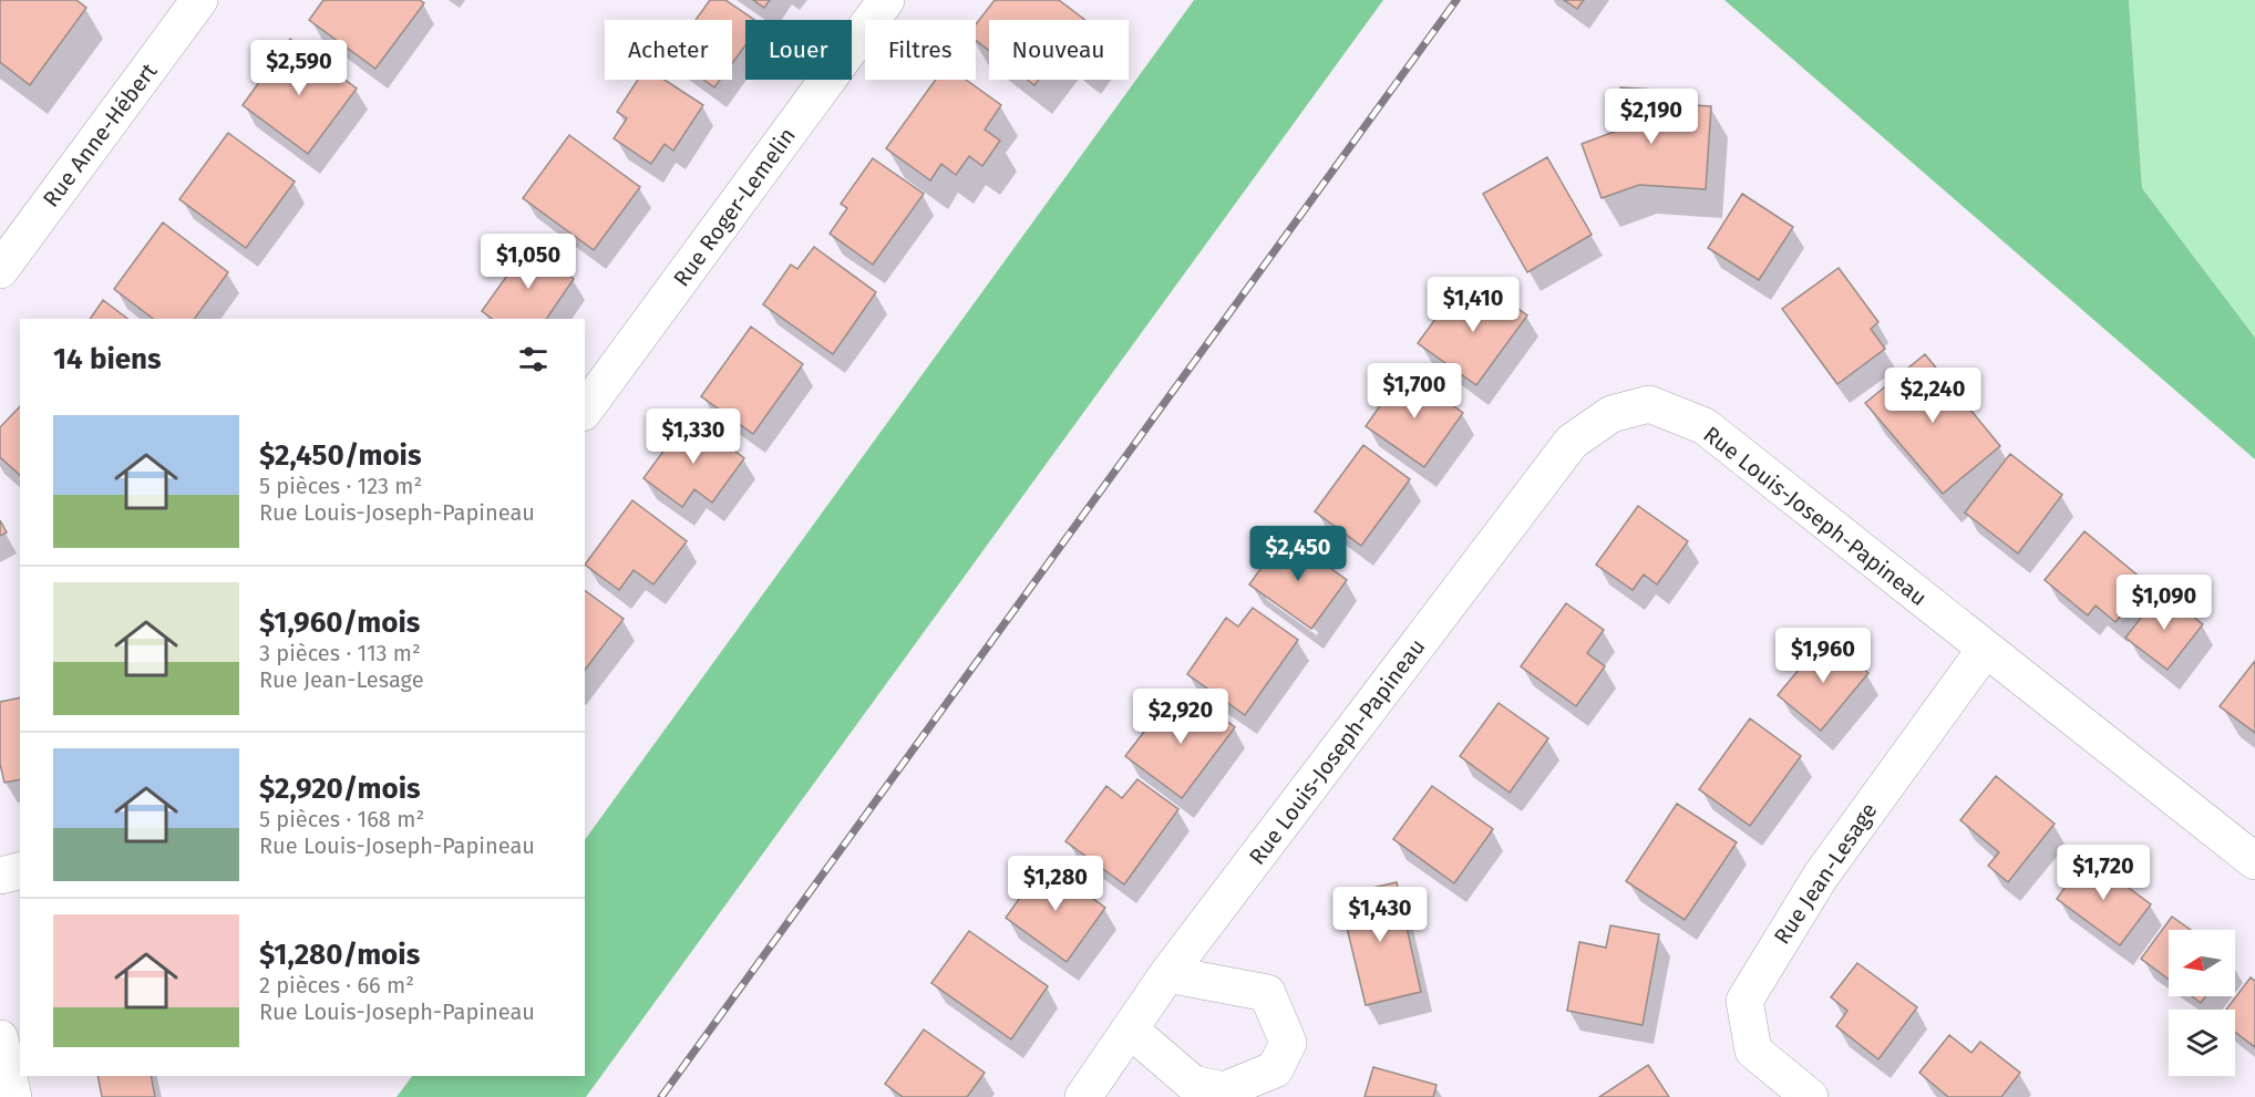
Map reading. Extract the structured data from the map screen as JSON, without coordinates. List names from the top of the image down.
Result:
{
  "streets": {
    "street": [
      "Rue Anne-Hébert",
      "Rue Roger-Lemelin",
      "Rue Louis-Joseph-Papineau",
      "Rue Jean-Lesage"
    ]
  },
  "crossings": [
    ["Rue Louis-Joseph-Papineau", "Rue Jean-Lesage"]
  ],
  "north": "left",
  "page": {
    "chip": [
      "Acheter",
      "Louer",
      "Filtres",
      "Nouveau"
    ],
    "price": [
      "$2,590",
      "$2,190",
      "$1,050",
      "$1,410",
      "$1,700",
      "$2,240",
      "$1,330",
      "$2,450",
      "$1,090",
      "$1,960",
      "$2,920",
      "$1,720",
      "$1,280",
      "$1,430"
    ],
    "heading": "14 biens",
    "list": [
      {
        "name": "$2,450/mois",
        "note": "5 pièces · 123 m² · Rue Louis-Joseph-Papineau"
      },
      {
        "name": "$1,960/mois",
        "note": "3 pièces · 113 m² · Rue Jean-Lesage"
      },
      {
        "name": "$2,920/mois",
        "note": "5 pièces · 168 m² · Rue Louis-Joseph-Papineau"
      },
      {
        "name": "$1,280/mois",
        "note": "2 pièces · 66 m² · Rue Louis-Joseph-Papineau"
      }
    ]
  }
}
